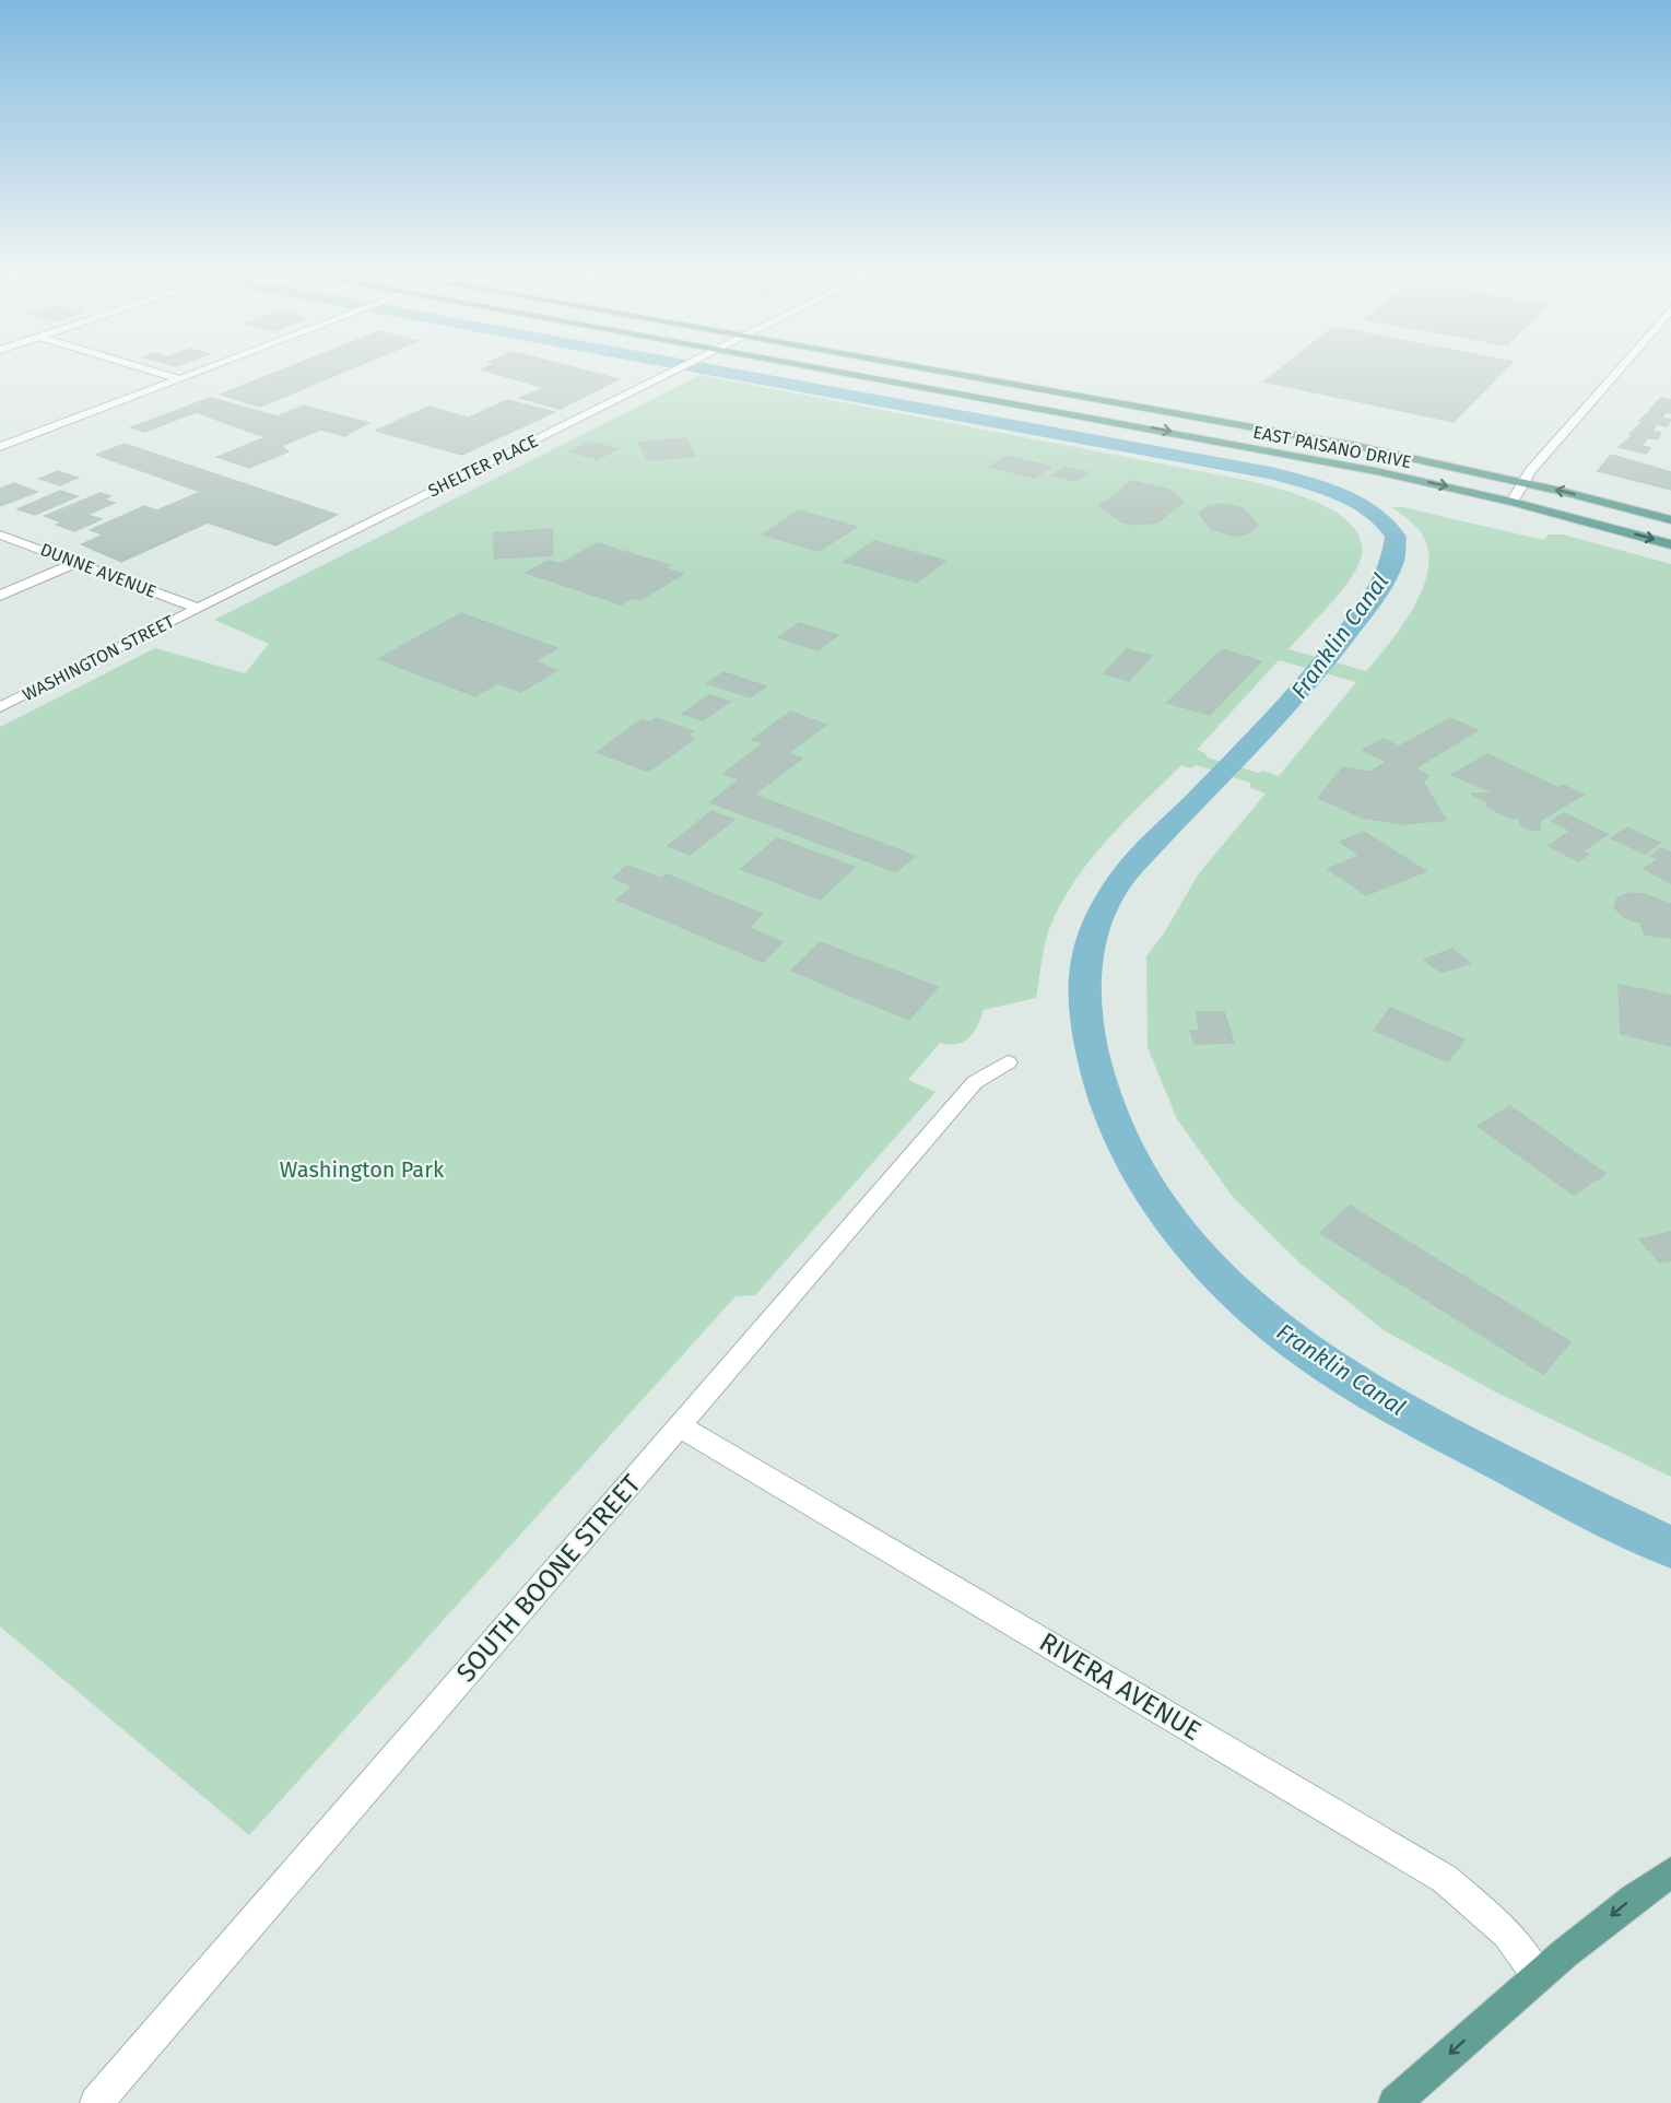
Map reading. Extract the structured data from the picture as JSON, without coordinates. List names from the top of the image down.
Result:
{
  "streets": {
    "main road": ["EAST PAISANO DRIVE"],
    "street": [
      "SHELTER PLACE",
      "DUNNE AVENUE",
      "WASHINGTON STREET",
      "SOUTH BOONE STREET",
      "RIVERA AVENUE"
    ]
  },
  "crossings": [
    ["SHELTER PLACE", "DUNNE AVENUE"],
    ["SHELTER PLACE", "WASHINGTON STREET"],
    ["DUNNE AVENUE", "WASHINGTON STREET"],
    ["SOUTH BOONE STREET", "RIVERA AVENUE"]
  ],
  "water": ["Franklin Canal"],
  "parks": ["Washington Park"]
}
